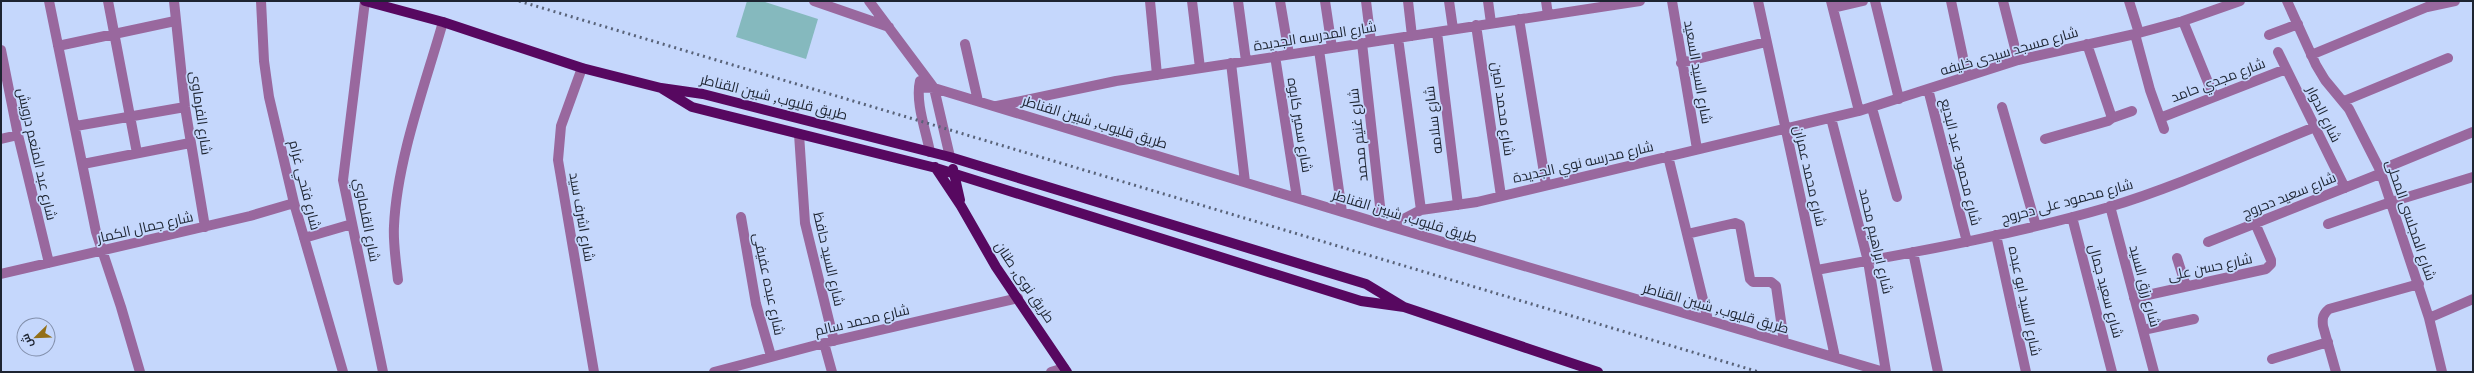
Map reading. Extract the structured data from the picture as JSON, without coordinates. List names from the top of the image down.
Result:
{
  "streets": {
    "main road": ["طريق قليوب, شبين القناطر", "طريق نوى, طنان"],
    "street": [
      "شارع المدرسه الجديدة",
      "شارع مسجد سيدى خليفه",
      "شارع السيد السعيد",
      "شارع مجدي حامد",
      "شارع محمد امين",
      "شارع الفرماوى",
      "شارع الدوار",
      "شارع سلامه",
      "شارع سمير كابوه",
      "شارع غنيم محمد",
      "شارع عبد المنعم درويش",
      "شارع مدرسه نوي الجديدة",
      "شارع محمود عبد البديع",
      "شارع محمد عمران",
      "شارع فتحي غرام",
      "شارع سعيد دحروج",
      "شارع محمود على دحروج",
      "شارع اشرف سيد",
      "شارع القلماوي",
      "شارع المجلسى المحلى",
      "شارع جمال الكمار",
      "شارع ابراهيم محمد",
      "شارع السيد حافظ",
      "شارع حسن على",
      "شارع عبده عفيفى",
      "شارع رزق السيد",
      "شارع سعيد جمال",
      "شارع السيد ابو عبده",
      "شارع محمد سالم"
    ]
  },
  "crossings": [
    ["شارع المدرسه الجديدة", "طريق قليوب, شبين القناطر"],
    ["شارع المدرسه الجديدة", "شارع محمد امين"],
    ["شارع المدرسه الجديدة", "شارع سلامه"],
    ["شارع المدرسه الجديدة", "شارع سمير كابوه"],
    ["شارع المدرسه الجديدة", "شارع غنيم محمد"],
    ["شارع مسجد سيدى خليفه", "شارع مدرسه نوي الجديدة"],
    ["شارع مسجد سيدى خليفه", "شارع محمود عبد البديع"],
    ["شارع مسجد سيدى خليفه", "شارع محمد عمران"],
    ["شارع مسجد سيدى خليفه", "شارع ابراهيم محمد"],
    ["شارع السيد السعيد", "شارع مدرسه نوي الجديدة"],
    ["شارع مجدي حامد", "شارع الدوار"],
    ["طريق قليوب, شبين القناطر", "شارع سمير كابوه"],
    ["طريق قليوب, شبين القناطر", "شارع غنيم محمد"],
    ["طريق قليوب, شبين القناطر", "شارع مدرسه نوي الجديدة"],
    ["طريق قليوب, شبين القناطر", "شارع محمد عمران"],
    ["طريق قليوب, شبين القناطر", "شارع اشرف سيد"],
    ["طريق قليوب, شبين القناطر", "شارع القلماوي"],
    ["طريق قليوب, شبين القناطر", "شارع ابراهيم محمد"],
    ["طريق قليوب, شبين القناطر", "شارع السيد حافظ"],
    ["طريق قليوب, شبين القناطر", "طريق نوى, طنان"],
    ["شارع محمد امين", "شارع مدرسه نوي الجديدة"],
    ["شارع الفرماوى", "شارع جمال الكمار"],
    ["شارع الدوار", "شارع سعيد دحروج"],
    ["شارع الدوار", "شارع محمود على دحروج"],
    ["شارع سلامه", "شارع مدرسه نوي الجديدة"],
    ["شارع غنيم محمد", "شارع مدرسه نوي الجديدة"],
    ["شارع عبد المنعم درويش", "شارع جمال الكمار"],
    ["شارع مدرسه نوي الجديدة", "شارع محمد عمران"],
    ["شارع محمود عبد البديع", "شارع محمود على دحروج"],
    ["شارع محمد عمران", "شارع محمود على دحروج"],
    ["شارع فتحي غرام", "شارع جمال الكمار"],
    ["شارع سعيد دحروج", "شارع المجلسى المحلى"],
    ["شارع سعيد دحروج", "شارع حسن على"],
    ["شارع محمود على دحروج", "شارع ابراهيم محمد"],
    ["شارع محمود على دحروج", "شارع رزق السيد"],
    ["شارع محمود على دحروج", "شارع سعيد جمال"],
    ["شارع محمود على دحروج", "شارع السيد ابو عبده"],
    ["شارع السيد حافظ", "شارع محمد سالم"],
    ["شارع حسن على", "شارع رزق السيد"],
    ["طريق نوى, طنان", "شارع محمد سالم"],
    ["شارع عبده عفيفى", "شارع محمد سالم"]
  ],
  "north": "bottom left"
}
